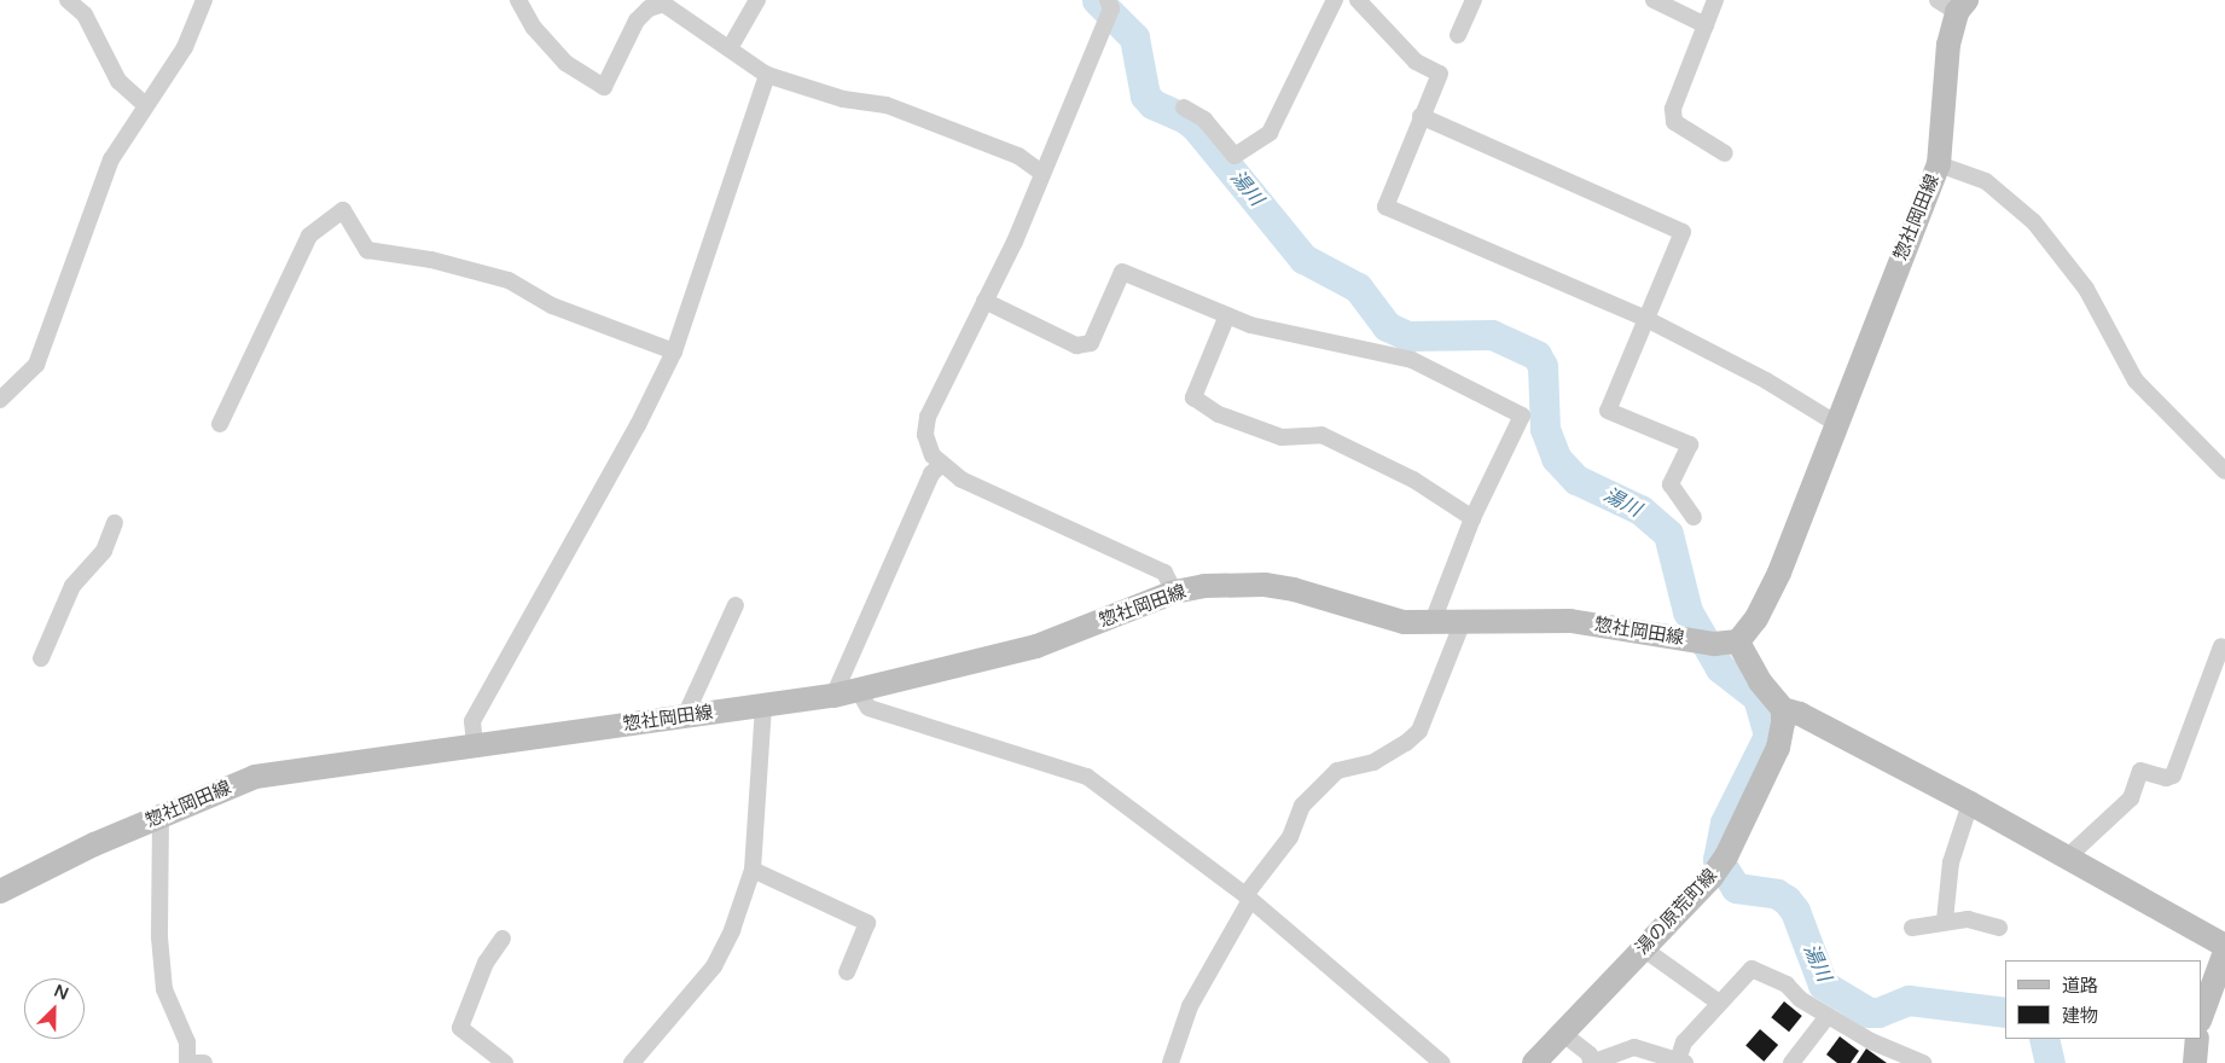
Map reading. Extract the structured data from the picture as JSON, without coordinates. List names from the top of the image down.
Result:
{
  "streets": {
    "main road": ["惣社岡田線", "湯の原荒町線"]
  },
  "water": ["湯川"],
  "legend": ["道路", "建物"],
  "north": "top right"
}
